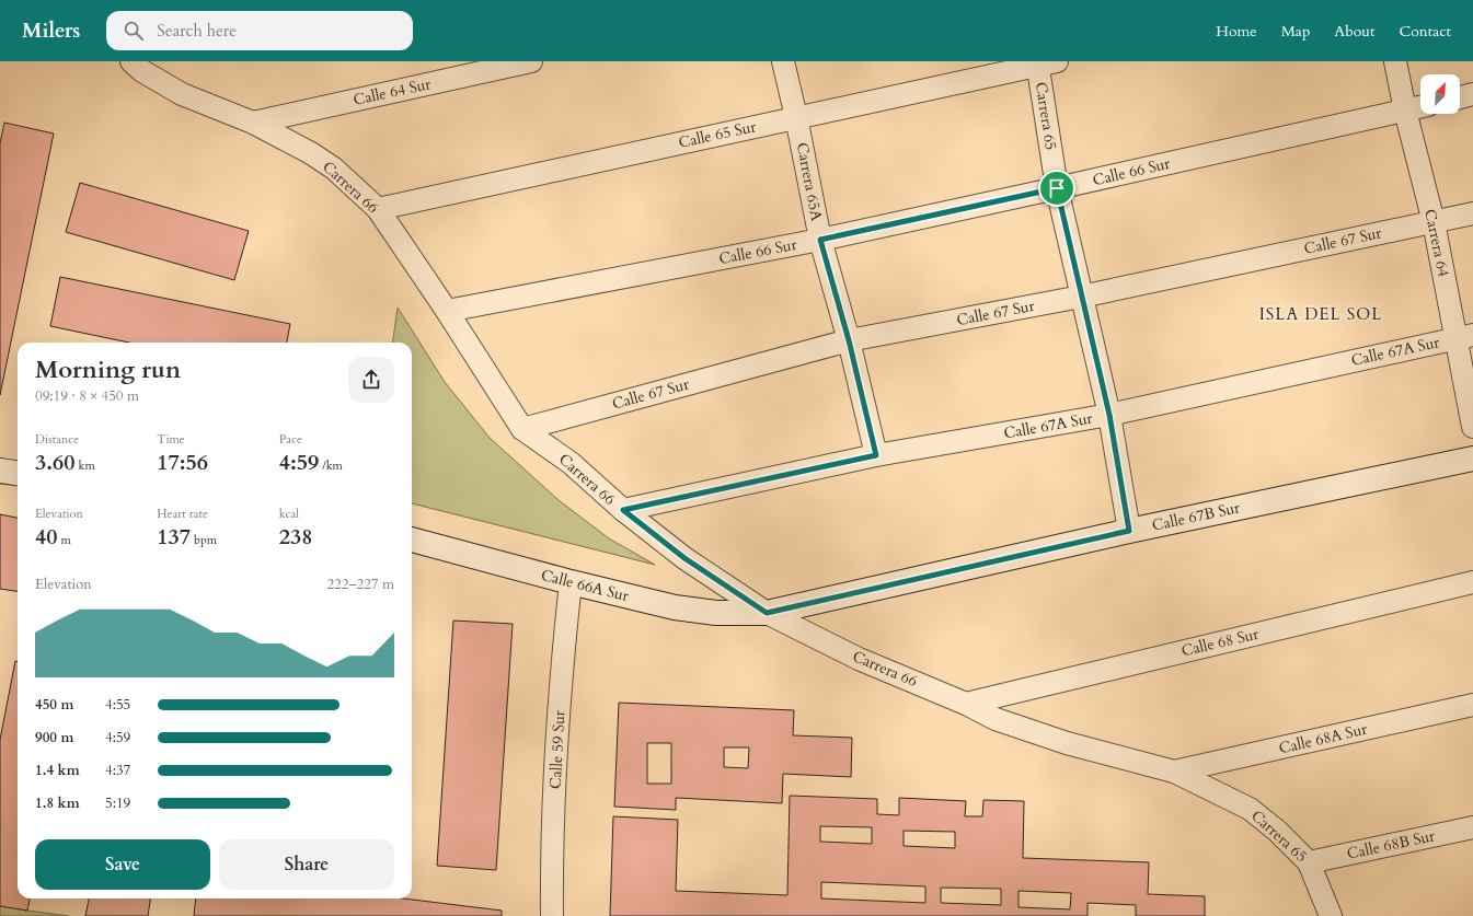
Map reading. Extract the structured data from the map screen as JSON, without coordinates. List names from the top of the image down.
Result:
{
  "streets": {
    "street": [
      "Calle 64 Sur",
      "Carrera 65",
      "Calle 65 Sur",
      "Calle 66 Sur",
      "Carrera 65A",
      "Carrera 66",
      "Calle 67 Sur",
      "Carrera 64",
      "Calle 67A Sur",
      "Calle 67B Sur",
      "Calle 66A Sur",
      "Calle 68 Sur",
      "Calle 68A Sur",
      "Calle 59 Sur",
      "Calle 68B Sur"
    ]
  },
  "crossings": [
    ["Calle 64 Sur", "Carrera 66"],
    ["Carrera 65", "Calle 65 Sur"],
    ["Carrera 65", "Calle 66 Sur"],
    ["Carrera 65", "Carrera 66"],
    ["Carrera 65", "Calle 67 Sur"],
    ["Carrera 65", "Calle 67A Sur"],
    ["Carrera 65", "Calle 67B Sur"],
    ["Carrera 65", "Calle 68A Sur"],
    ["Carrera 65", "Calle 68B Sur"],
    ["Calle 65 Sur", "Carrera 65A"],
    ["Calle 65 Sur", "Carrera 66"],
    ["Calle 66 Sur", "Carrera 65A"],
    ["Calle 66 Sur", "Carrera 66"],
    ["Calle 66 Sur", "Carrera 64"],
    ["Carrera 65A", "Calle 67 Sur"],
    ["Carrera 65A", "Calle 67A Sur"],
    ["Carrera 66", "Calle 67 Sur"],
    ["Carrera 66", "Calle 67A Sur"],
    ["Carrera 66", "Calle 67B Sur"],
    ["Carrera 66", "Calle 66A Sur"],
    ["Carrera 66", "Calle 68 Sur"],
    ["Carrera 66", "Calle 68A Sur"],
    ["Calle 67 Sur", "Carrera 64"],
    ["Carrera 64", "Calle 67A Sur"],
    ["Calle 67B Sur", "Calle 66A Sur"],
    ["Calle 66A Sur", "Calle 59 Sur"]
  ],
  "districts": ["ISLA DEL SOL"],
  "north": "top right",
  "page": {
    "header": "Milers",
    "search": "Search here",
    "nav": [
      "Home",
      "Map",
      "About",
      "Contact"
    ],
    "heading": ["Morning run", "09:19 · 8 × 450 m"],
    "stats": [
      ["Distance", "3.60 km"],
      ["Time", "17:56"],
      ["Pace", "4:59 /km"],
      ["Elevation", "40 m"],
      ["Heart rate", "137 bpm"],
      ["kcal", "238"]
    ],
    "chart": ["Elevation", "222–227 m"],
    "list": [
      {
        "name": "450 m",
        "note": "4:55"
      },
      {
        "name": "900 m",
        "note": "4:59"
      },
      {
        "name": "1.4 km",
        "note": "4:37"
      },
      {
        "name": "1.8 km",
        "note": "5:19"
      }
    ],
    "buttons": ["Save", "Share"]
  }
}
